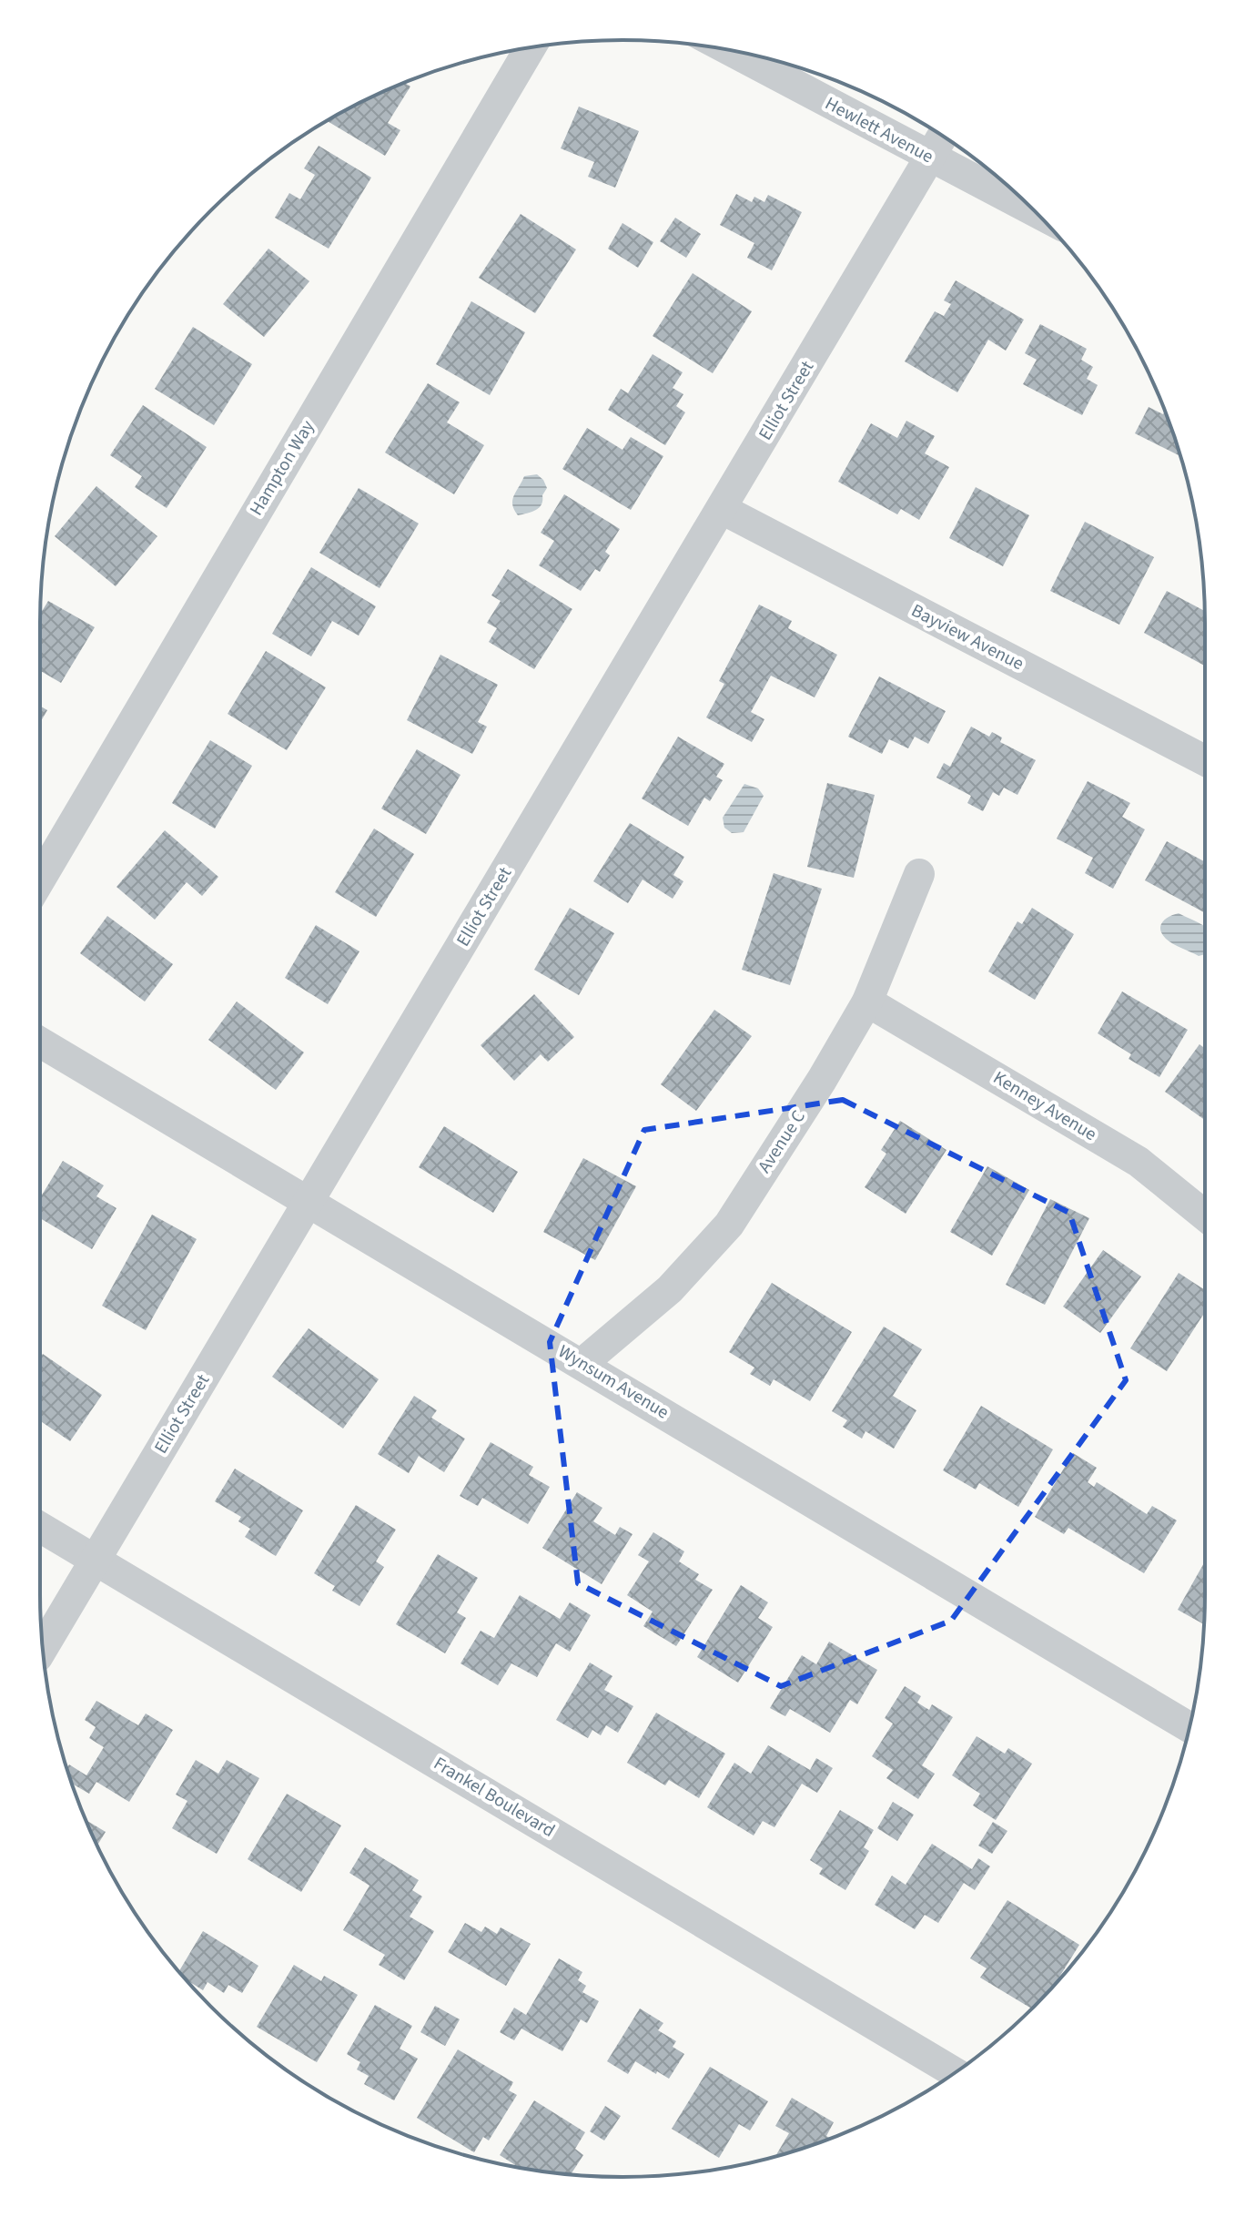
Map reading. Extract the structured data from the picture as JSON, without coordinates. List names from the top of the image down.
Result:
{
  "streets": {
    "street": [
      "Hewlett Avenue",
      "Elliot Street",
      "Hampton Way",
      "Bayview Avenue",
      "Kenney Avenue",
      "Avenue C",
      "Wynsum Avenue",
      "Frankel Boulevard"
    ]
  },
  "crossings": [
    ["Hewlett Avenue", "Elliot Street"],
    ["Elliot Street", "Bayview Avenue"],
    ["Elliot Street", "Wynsum Avenue"],
    ["Elliot Street", "Frankel Boulevard"],
    ["Kenney Avenue", "Avenue C"],
    ["Avenue C", "Wynsum Avenue"]
  ]
}
